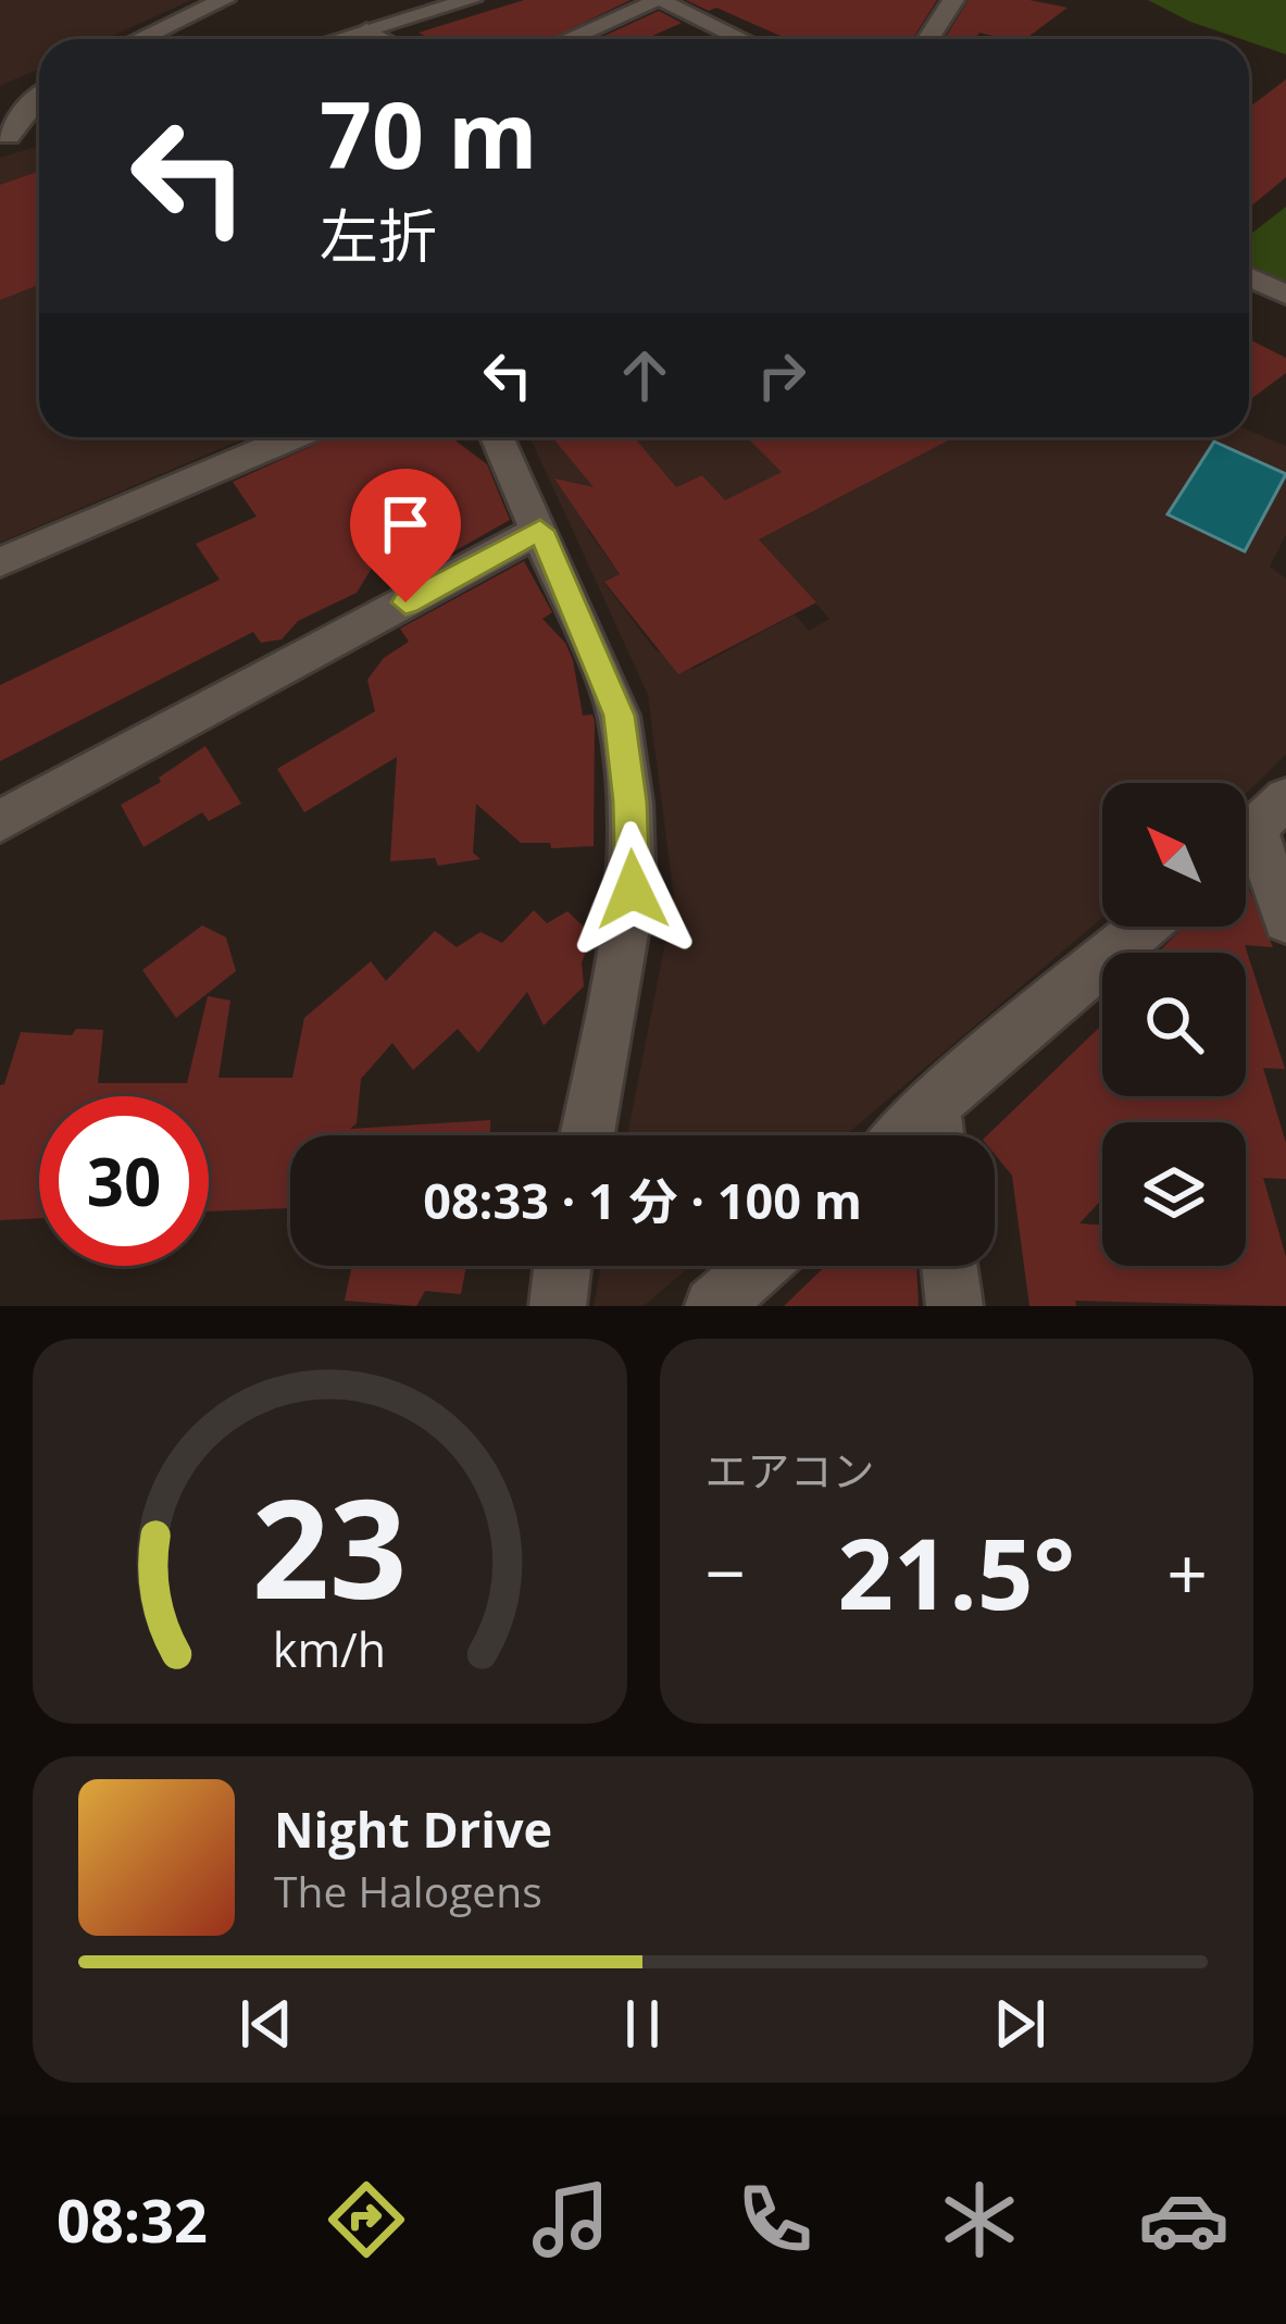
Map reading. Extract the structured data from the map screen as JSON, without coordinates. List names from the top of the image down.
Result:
{
  "north": "top left",
  "page": {
    "turn": ["70 m", "左折"],
    "limit": "30",
    "trip": "08:33 · 1 分 · 100 m",
    "tile": "エアコン",
    "heat": ["−", "21.5°", "+"],
    "song": ["Night Drive", "The Halogens"],
    "tabs": "08:32",
    "gauge": ["23", "km/h"]
  }
}
